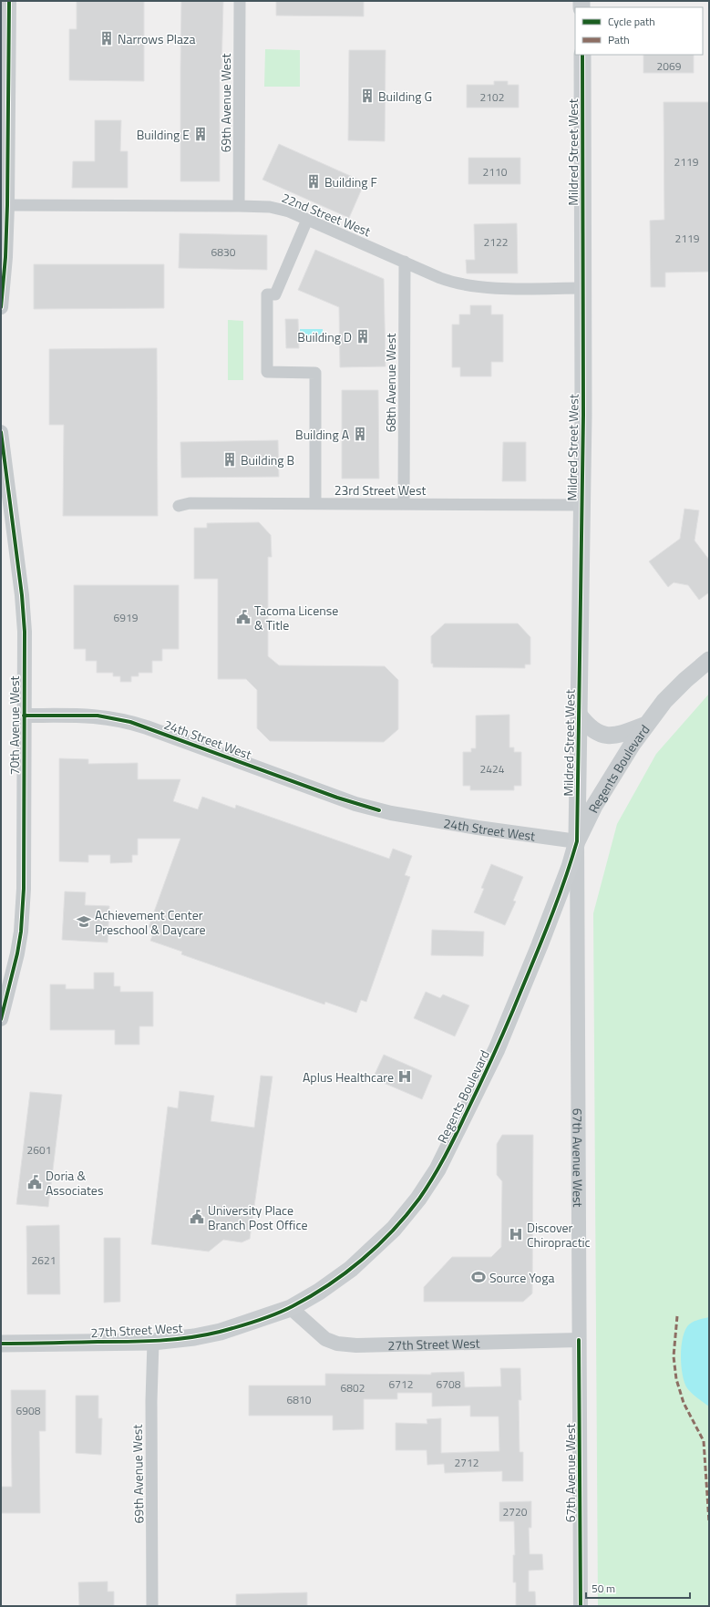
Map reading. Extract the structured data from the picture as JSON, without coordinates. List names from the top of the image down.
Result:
{
  "streets": {
    "main road": ["Mildred Street West", "Regents Boulevard", "27th Street West"],
    "street": [
      "69th Avenue West",
      "22nd Street West",
      "68th Avenue West",
      "23rd Street West",
      "70th Avenue West",
      "24th Street West",
      "67th Avenue West"
    ]
  },
  "crossings": [
    ["69th Avenue West", "22nd Street West"],
    ["69th Avenue West", "27th Street West"],
    ["Mildred Street West", "22nd Street West"],
    ["Mildred Street West", "23rd Street West"],
    ["Mildred Street West", "24th Street West"],
    ["Mildred Street West", "Regents Boulevard"],
    ["Mildred Street West", "67th Avenue West"],
    ["22nd Street West", "68th Avenue West"],
    ["68th Avenue West", "23rd Street West"],
    ["70th Avenue West", "24th Street West"],
    ["24th Street West", "Regents Boulevard"],
    ["24th Street West", "67th Avenue West"],
    ["Regents Boulevard", "67th Avenue West"],
    ["Regents Boulevard", "27th Street West"],
    ["67th Avenue West", "27th Street West"]
  ],
  "places": {
    "building": [
      "Narrows Plaza",
      "Building G",
      "Building E",
      "Building F",
      "Building D",
      "Building A",
      "Building B"
    ],
    "public building": ["Tacoma License & Title", "Doria & Associates", "University Place Branch Post Office"],
    "school or university": ["Achievement Center Preschool & Daycare"],
    "hospital": ["Aplus Healthcare", "Discover Chiropractic"],
    "sports": ["Source Yoga"]
  },
  "house_numbers": [
    "2069",
    "2102",
    "2119",
    "2110",
    "2119",
    "2122",
    "6830",
    "6919",
    "2424",
    "2601",
    "2621",
    "6712",
    "6708",
    "6802",
    "6810",
    "6908",
    "2712",
    "2720"
  ],
  "legend": ["Cycle path", "Path"],
  "scale_bar": "50 m"
}
